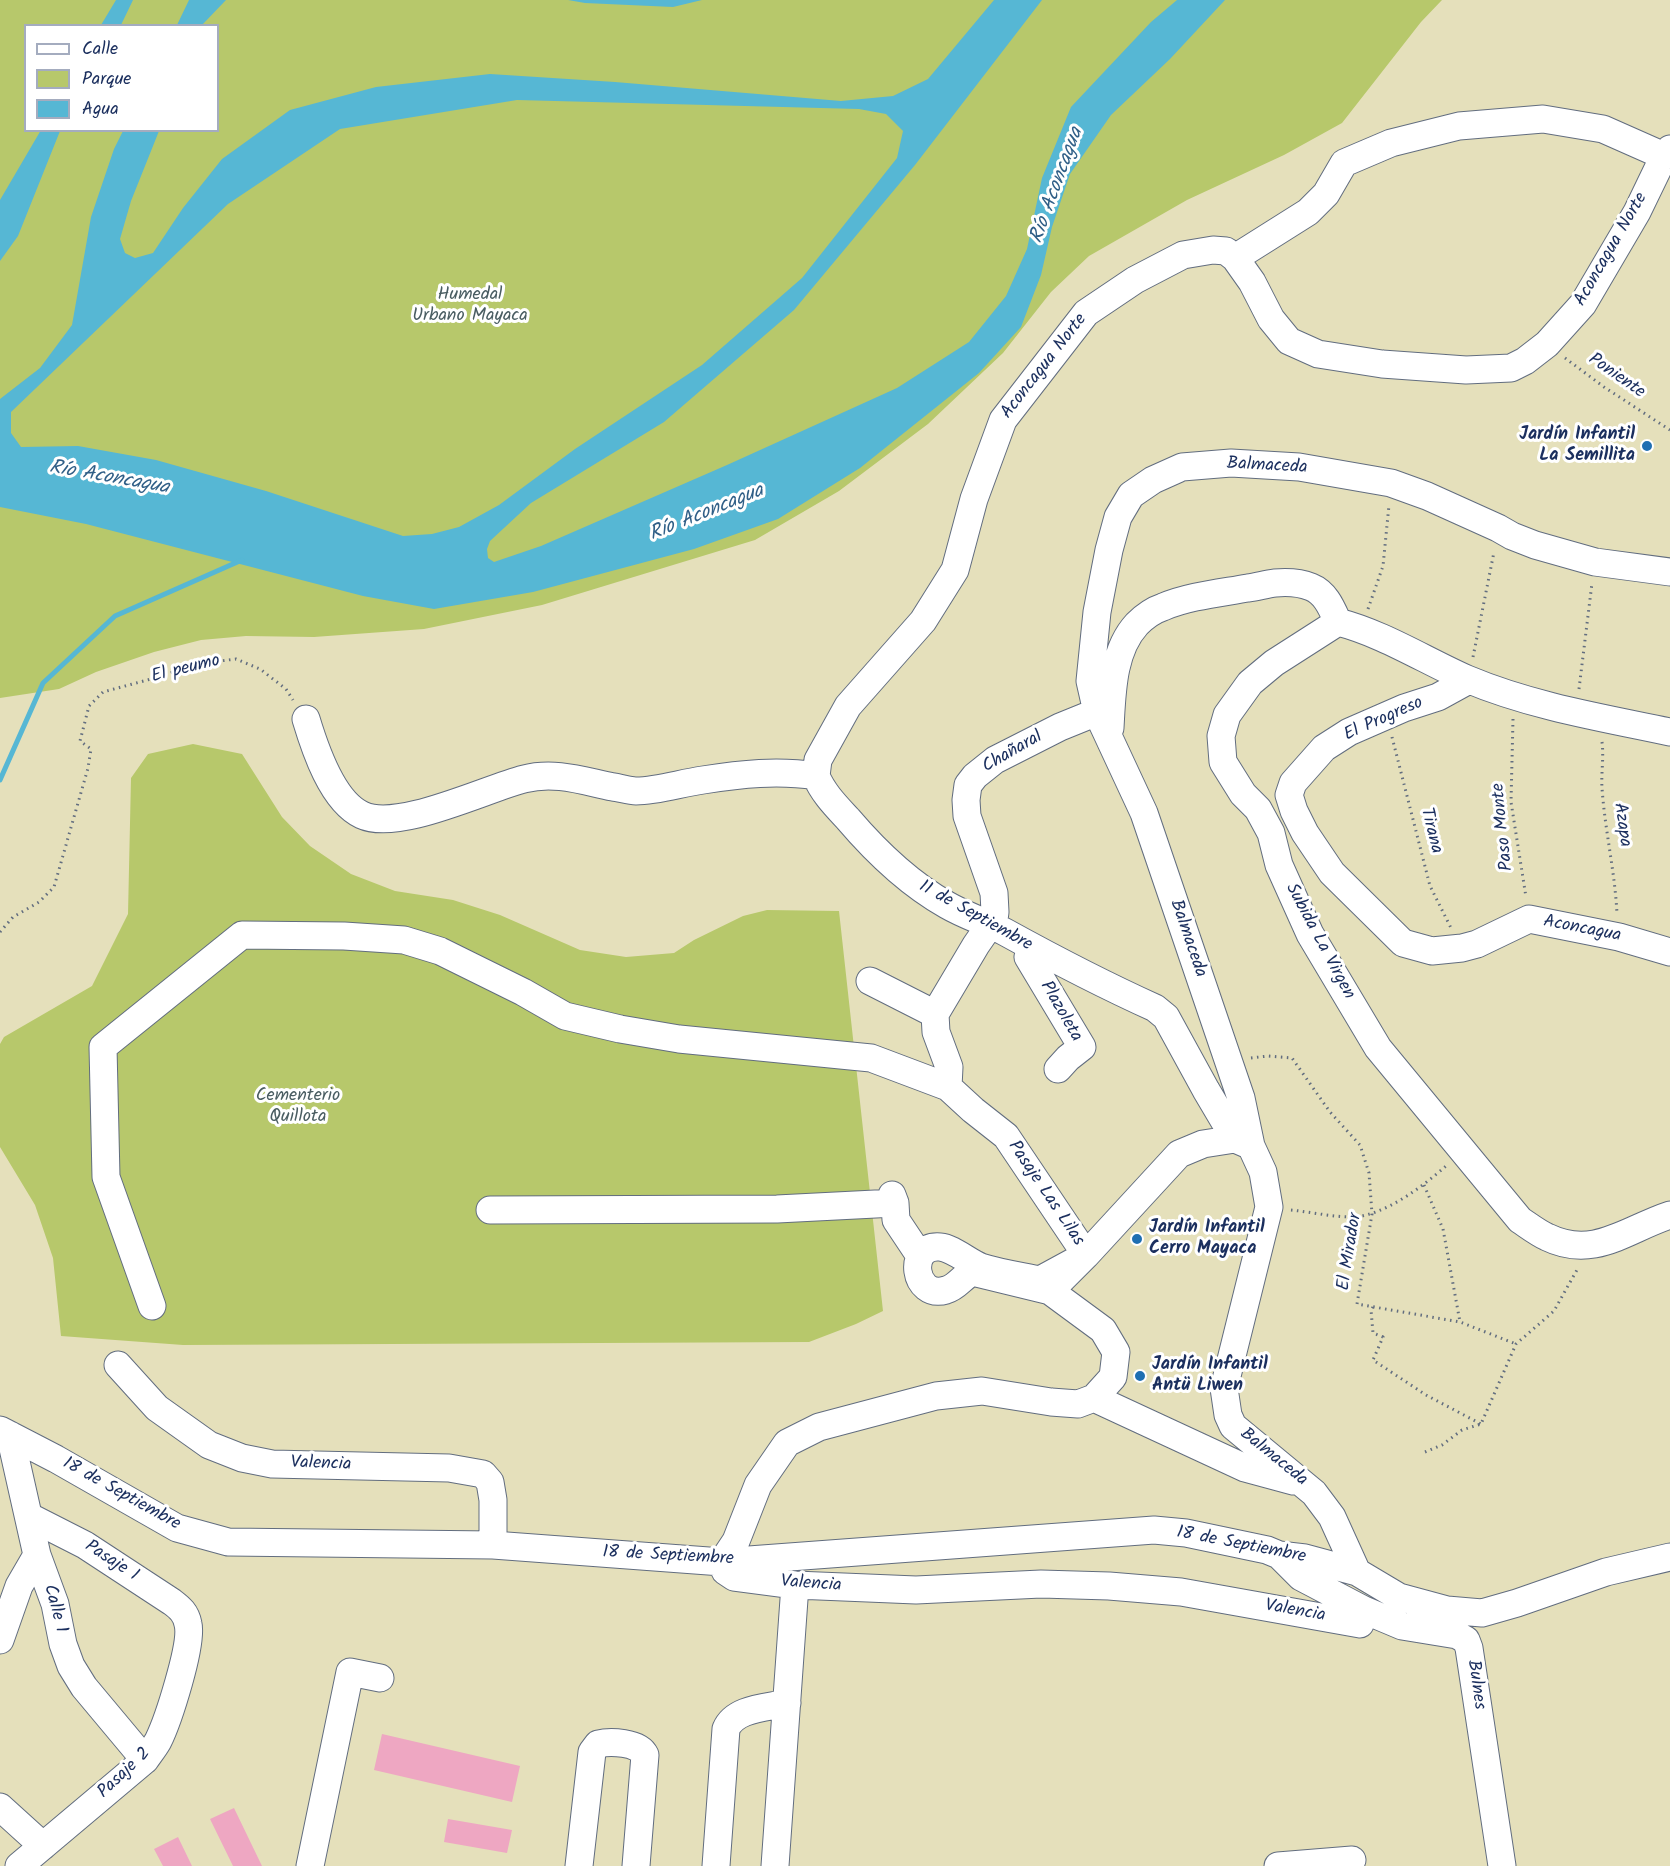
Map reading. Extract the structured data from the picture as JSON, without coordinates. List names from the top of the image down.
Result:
{
  "streets": {
    "street": [
      "Aconcagua Norte",
      "Balmaceda",
      "El Progreso",
      "Chañaral",
      "11 de Septiembre",
      "Aconcagua",
      "Subida La Virgen",
      "Plazoleta",
      "Pasaje Las Lilas",
      "Valencia",
      "18 de Septiembre",
      "Pasaje 1",
      "Calle 1",
      "Bulnes",
      "Pasaje 2"
    ],
    "path": [
      "Poniente",
      "El peumo",
      "Azapa",
      "Paso Monte",
      "Tirana",
      "El Mirador"
    ]
  },
  "crossings": [
    ["Aconcagua Norte", "Poniente"],
    ["Aconcagua Norte", "11 de Septiembre"],
    ["Balmaceda", "Chañaral"],
    ["Balmaceda", "Azapa"],
    ["Balmaceda", "11 de Septiembre"],
    ["Balmaceda", "El Mirador"],
    ["Balmaceda", "18 de Septiembre"],
    ["El Progreso", "Tirana"],
    ["El Progreso", "Aconcagua"],
    ["Chañaral", "11 de Septiembre"],
    ["Azapa", "Aconcagua"],
    ["Paso Monte", "Aconcagua"],
    ["Tirana", "Aconcagua"],
    ["11 de Septiembre", "Plazoleta"],
    ["Valencia", "18 de Septiembre"],
    ["18 de Septiembre", "Calle 1"],
    ["18 de Septiembre", "Bulnes"],
    ["Pasaje 1", "Calle 1"],
    ["Pasaje 1", "Pasaje 2"],
    ["Calle 1", "Pasaje 2"]
  ],
  "water": ["Río Aconcagua"],
  "parks": ["Humedal Urbano Mayaca", "Cementerio Quillota"],
  "places": ["Jardín Infantil La Semillita", "Jardín Infantil Cerro Mayaca", "Jardín Infantil Antü Liwen"],
  "legend": ["Calle", "Parque", "Agua"]
}
